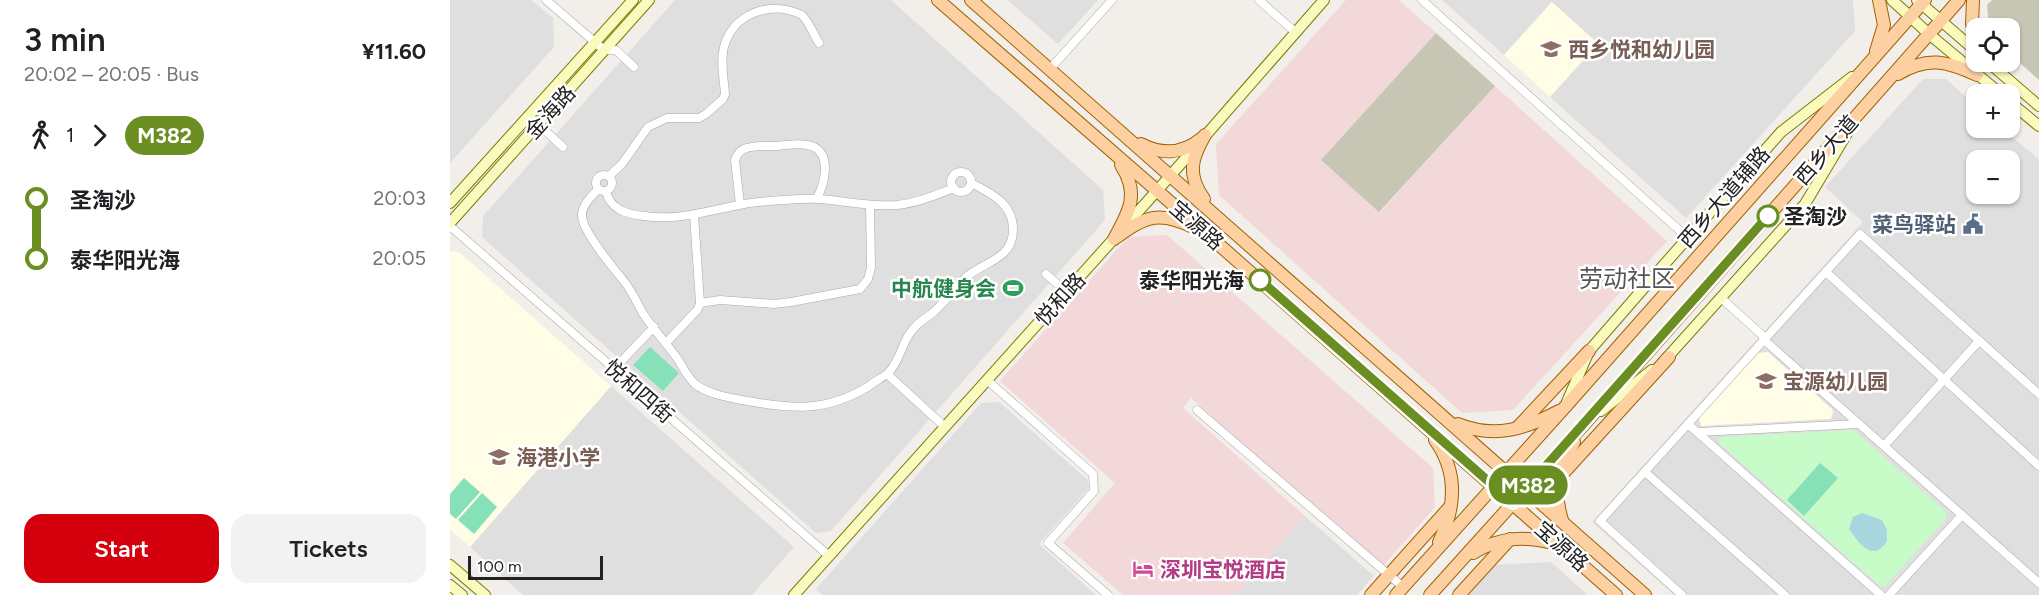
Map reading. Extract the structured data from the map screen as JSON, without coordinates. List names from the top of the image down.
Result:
{
  "streets": {
    "main road": ["西乡大道", "宝源路"],
    "street": [
      "金海路",
      "西乡大道辅路",
      "悦和路",
      "悦和四街"
    ]
  },
  "crossings": [
    ["金海路", "悦和四街"],
    ["西乡大道", "西乡大道辅路"],
    ["西乡大道", "宝源路"],
    ["宝源路", "悦和路"],
    ["悦和路", "悦和四街"]
  ],
  "districts": ["劳动社区"],
  "places": {
    "school or university": ["西乡悦和幼儿园", "宝源幼儿园", "海港小学"],
    "other": ["圣淘沙", "泰华阳光海"],
    "public building": ["菜鸟驿站"],
    "sports": ["中航健身会"],
    "hotel": ["深圳宝悦酒店"]
  },
  "lines": ["bus line M382"],
  "scale_bar": "100 m",
  "page": {
    "heading": ["3 min", "20:02 – 20:05 · Bus", "¥11.60"],
    "on_map": "M382",
    "map_buttons": ["+", "−"],
    "legs": ["1", "M382"],
    "list": [
      {
        "name": "圣淘沙",
        "value": "20:03"
      },
      {
        "name": "泰华阳光海",
        "value": "20:05"
      }
    ],
    "buttons": ["Start", "Tickets"],
    "scale": "100 m"
  }
}
